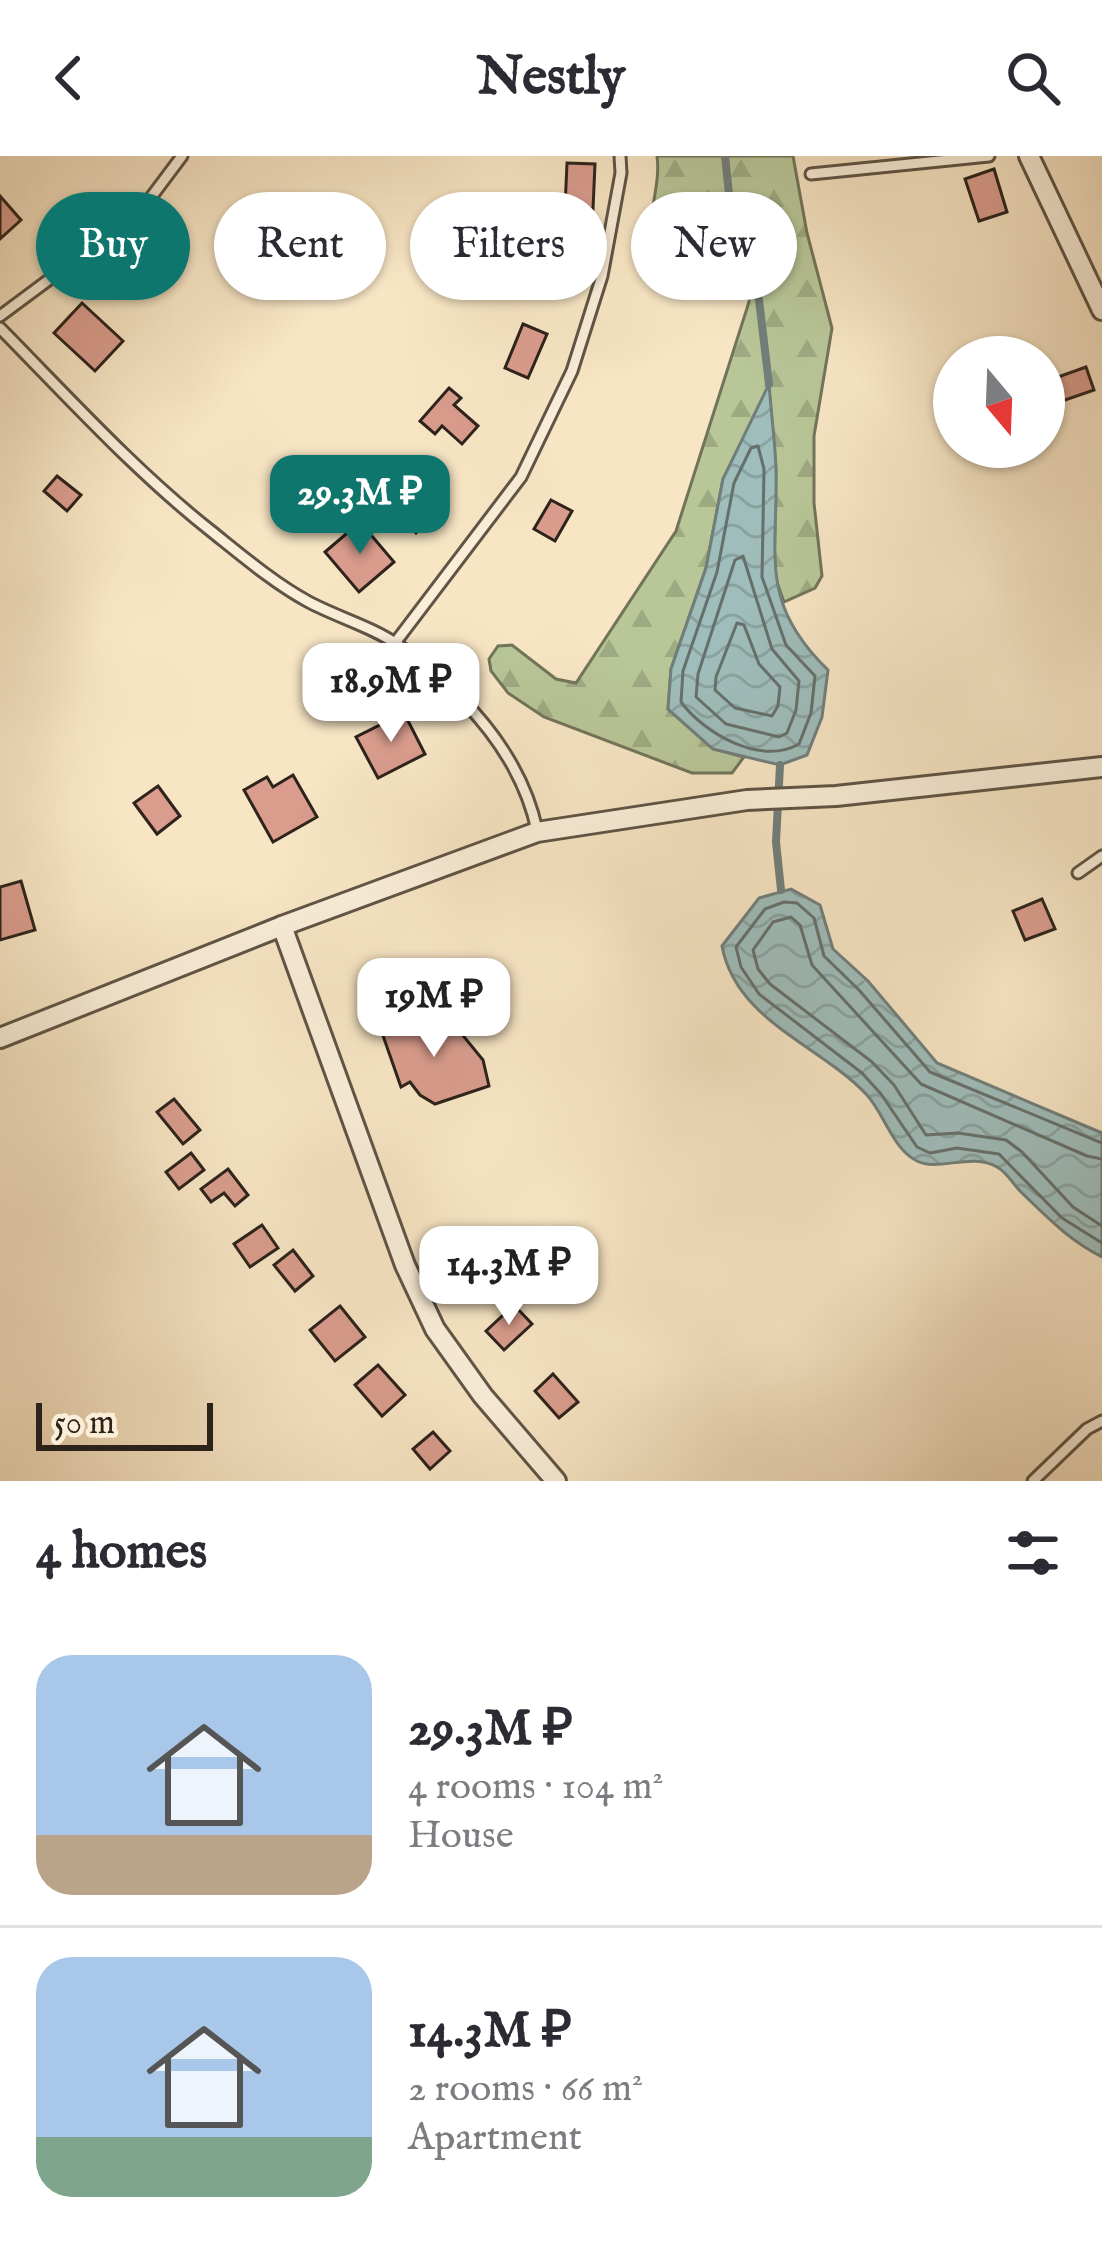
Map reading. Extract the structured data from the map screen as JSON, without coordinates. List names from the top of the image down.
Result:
{
  "scale_bar": "50 m",
  "north": "bottom",
  "page": {
    "header": "Nestly",
    "chip": [
      "Buy",
      "Rent",
      "Filters",
      "New"
    ],
    "price": [
      "29.3M ₽",
      "18.9M ₽",
      "19M ₽",
      "14.3M ₽"
    ],
    "scale": "50 m",
    "heading": "4 homes",
    "list": [
      {
        "name": "29.3M ₽",
        "note": "4 rooms · 104 m² · House"
      },
      {
        "name": "14.3M ₽",
        "note": "2 rooms · 66 m² · Apartment"
      }
    ]
  }
}
